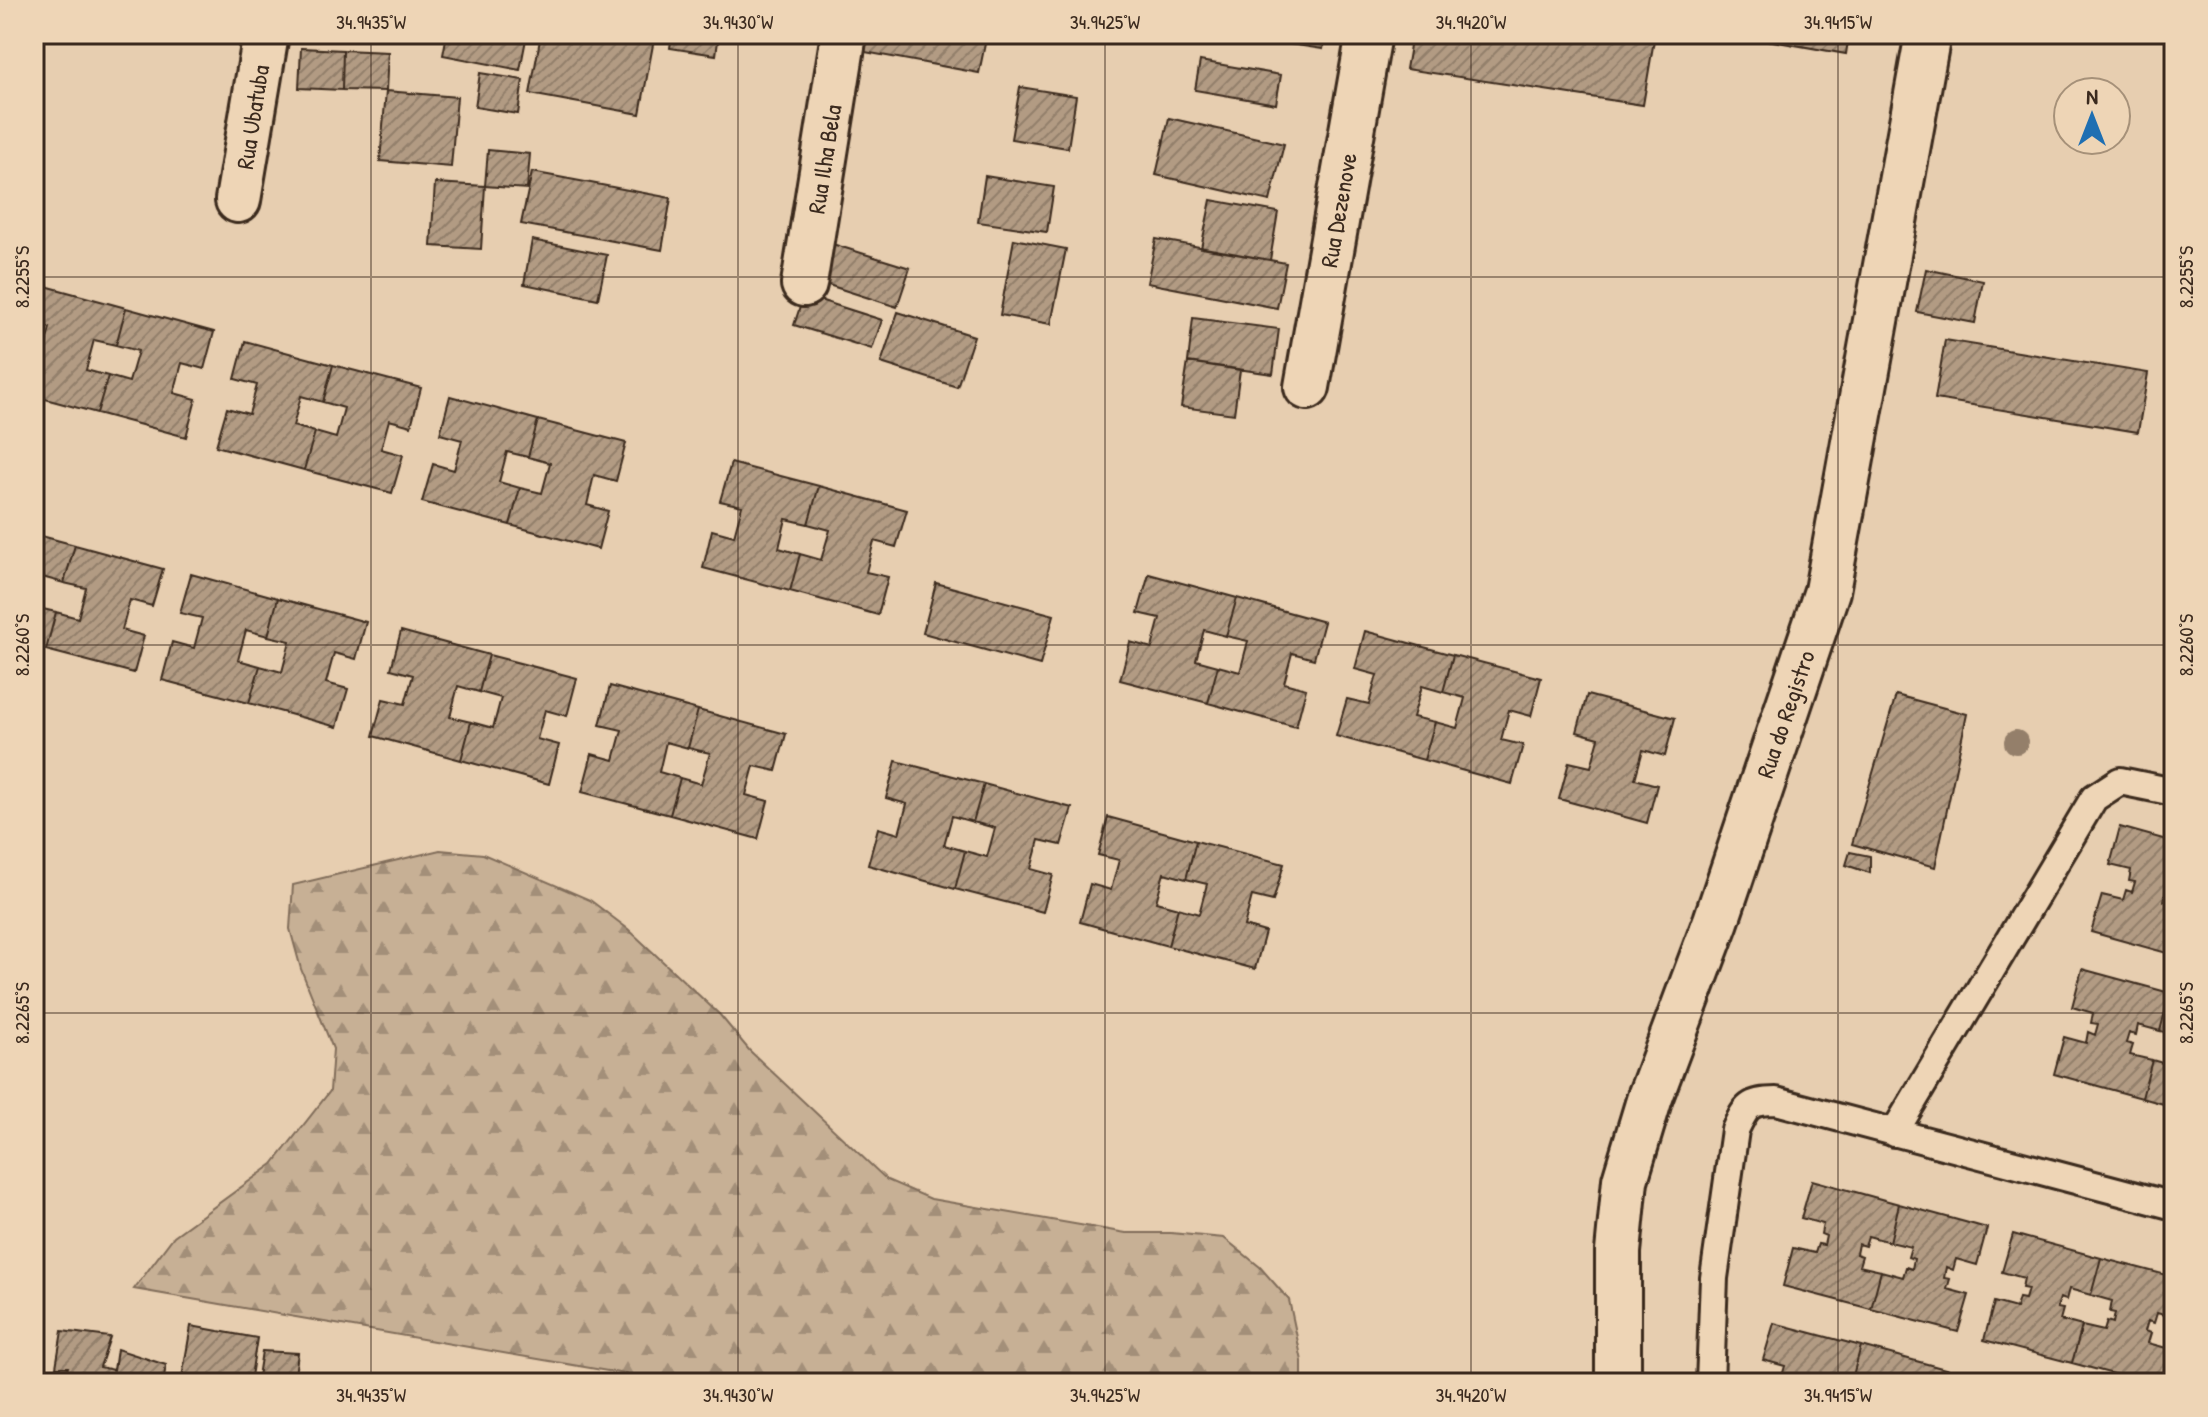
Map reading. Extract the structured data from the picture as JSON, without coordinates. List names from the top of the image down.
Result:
{
  "streets": {
    "street": [
      "Rua Ubatuba",
      "Rua Ilha Bela",
      "Rua Dezenove",
      "Rua do Registro"
    ]
  },
  "north": "top",
  "coordinates": [
    "34.9435°W",
    "34.9430°W",
    "34.9425°W",
    "34.9420°W",
    "34.9415°W",
    "8.2255°S",
    "8.2260°S",
    "8.2265°S"
  ]
}
